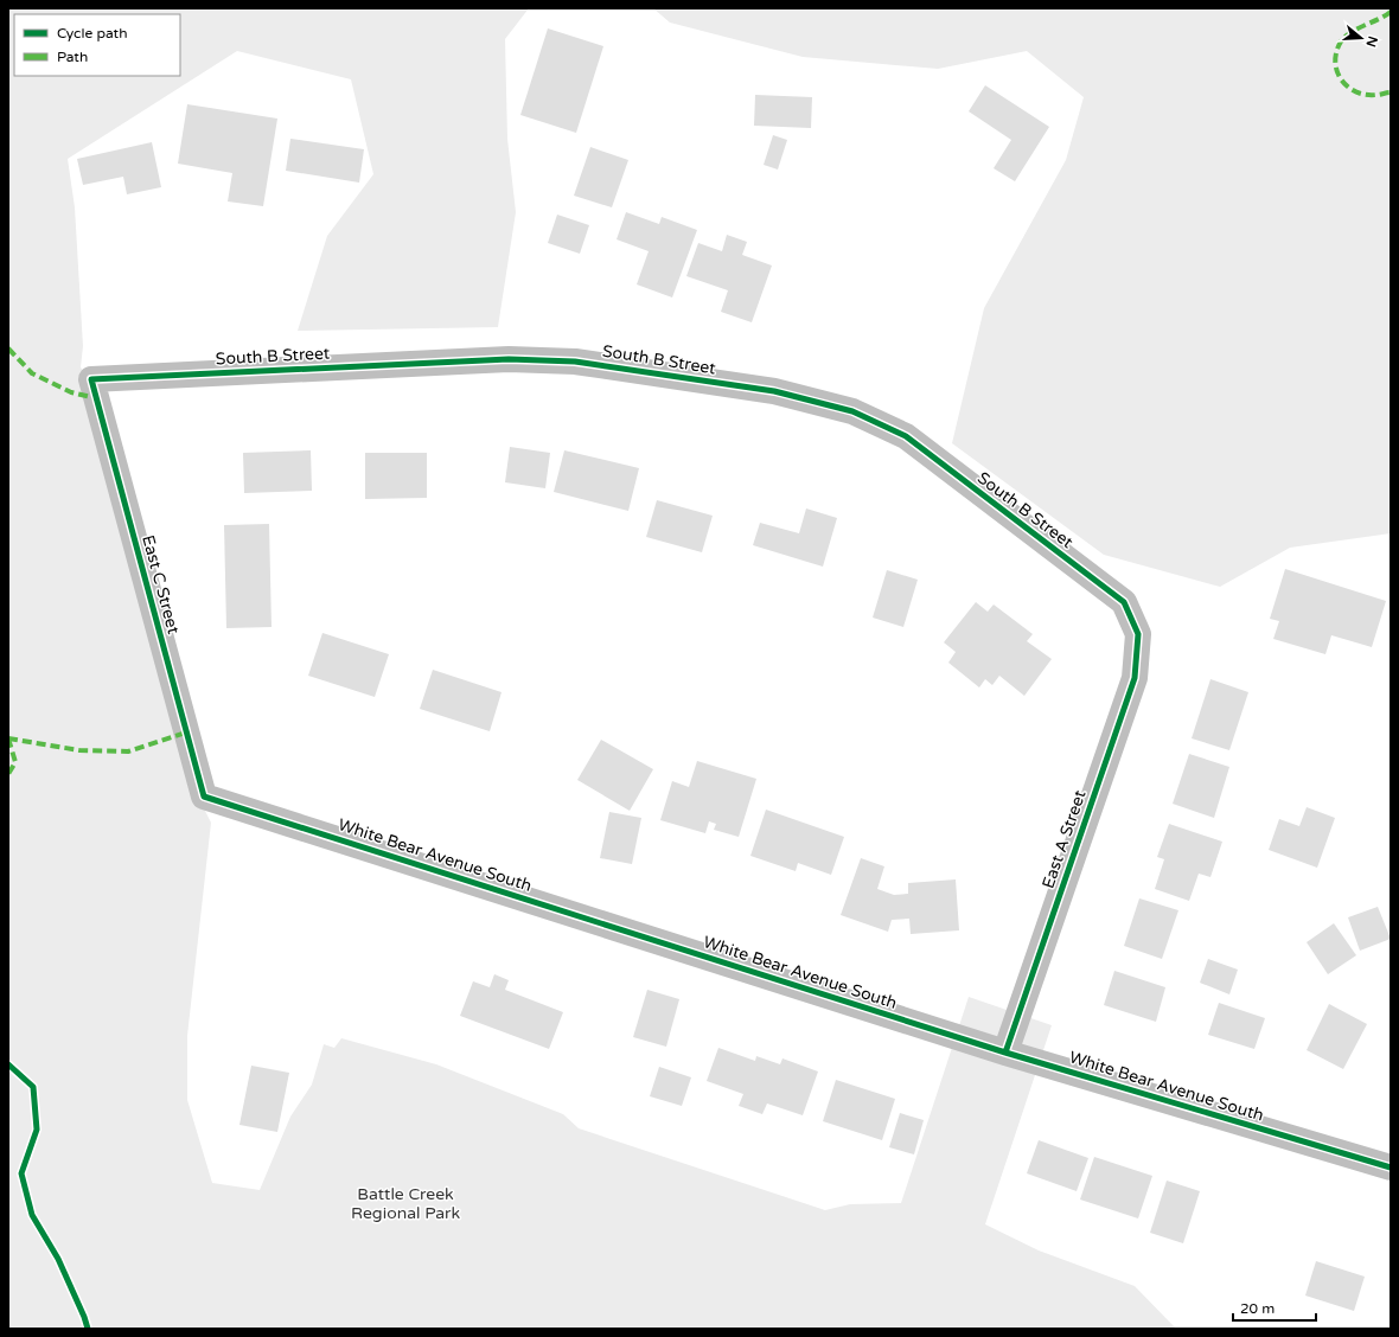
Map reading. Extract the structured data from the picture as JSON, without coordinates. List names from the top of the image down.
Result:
{
  "streets": {
    "street": [
      "South B Street",
      "East C Street",
      "East A Street",
      "White Bear Avenue South"
    ]
  },
  "crossings": [
    ["South B Street", "East C Street"],
    ["South B Street", "East A Street"],
    ["East C Street", "White Bear Avenue South"],
    ["East A Street", "White Bear Avenue South"]
  ],
  "parks": ["Battle Creek Regional Park"],
  "legend": ["Cycle path", "Path"],
  "scale_bar": "20 m",
  "north": "right"
}
